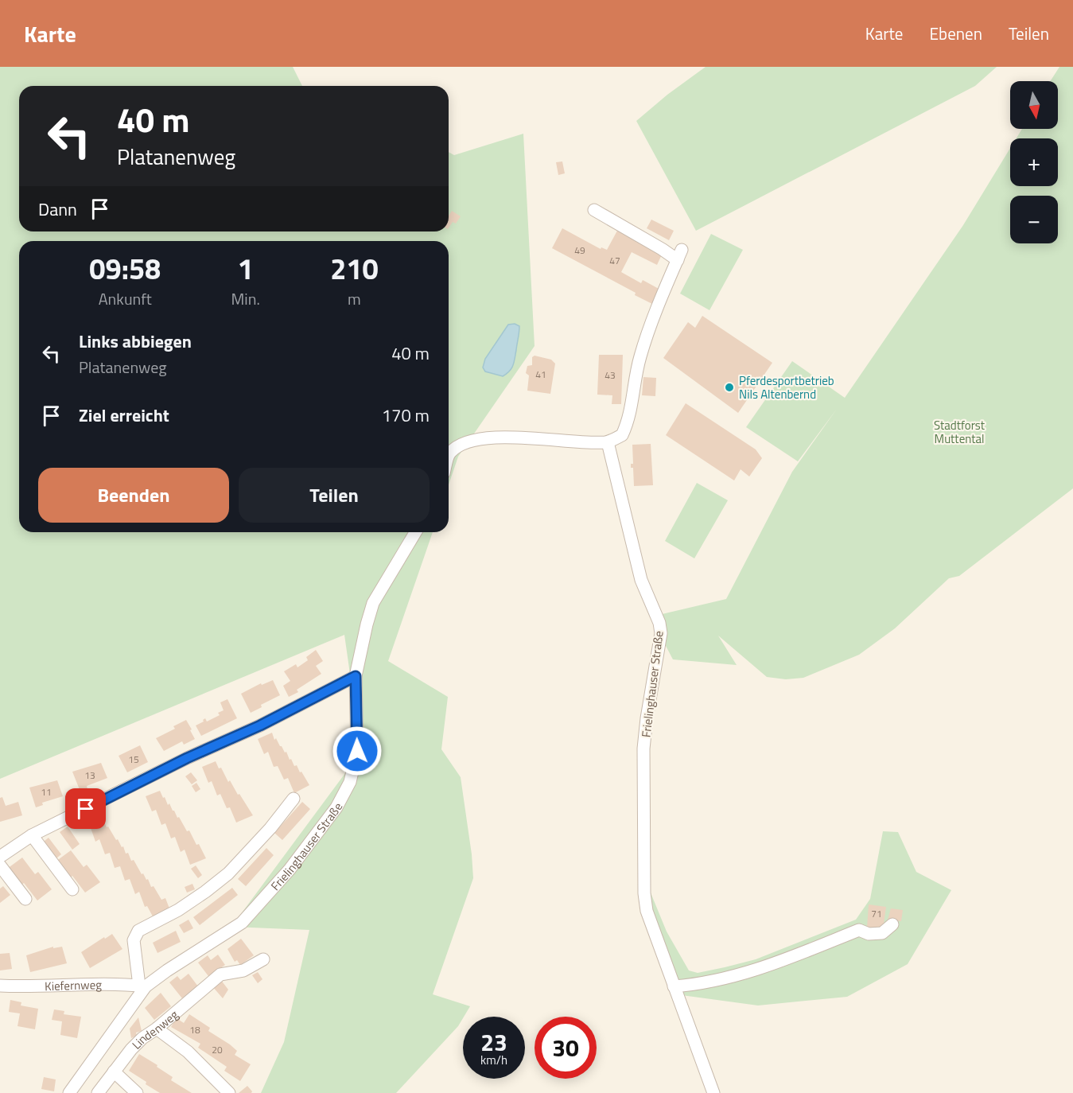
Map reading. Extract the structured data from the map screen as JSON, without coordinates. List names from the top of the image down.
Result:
{
  "streets": {
    "street": ["Frielinghauser Straße", "Kiefernweg", "Lindenweg"]
  },
  "crossings": [
    ["Frielinghauser Straße", "Kiefernweg"]
  ],
  "parks": ["Stadtforst Muttental"],
  "places": ["Pferdesportbetrieb Nils Altenbernd"],
  "house_numbers": [
    "49",
    "47",
    "41",
    "43",
    "15",
    "13",
    "11",
    "71",
    "18",
    "20"
  ],
  "north": "bottom",
  "page": {
    "header": "Karte",
    "nav": ["Karte", "Ebenen", "Teilen"],
    "map_buttons": ["+", "−"],
    "turn": ["40 m", "Platanenweg"],
    "then": "Dann",
    "eta": [
      "09:58",
      "Ankunft",
      "1",
      "Min.",
      "210",
      "m"
    ],
    "list": [
      {
        "name": "Links abbiegen",
        "note": "Platanenweg",
        "value": "40 m"
      },
      {
        "name": "Ziel erreicht",
        "value": "170 m"
      }
    ],
    "buttons": ["Beenden", "Teilen"],
    "speed": "23 km/h",
    "limit": "30"
  }
}
